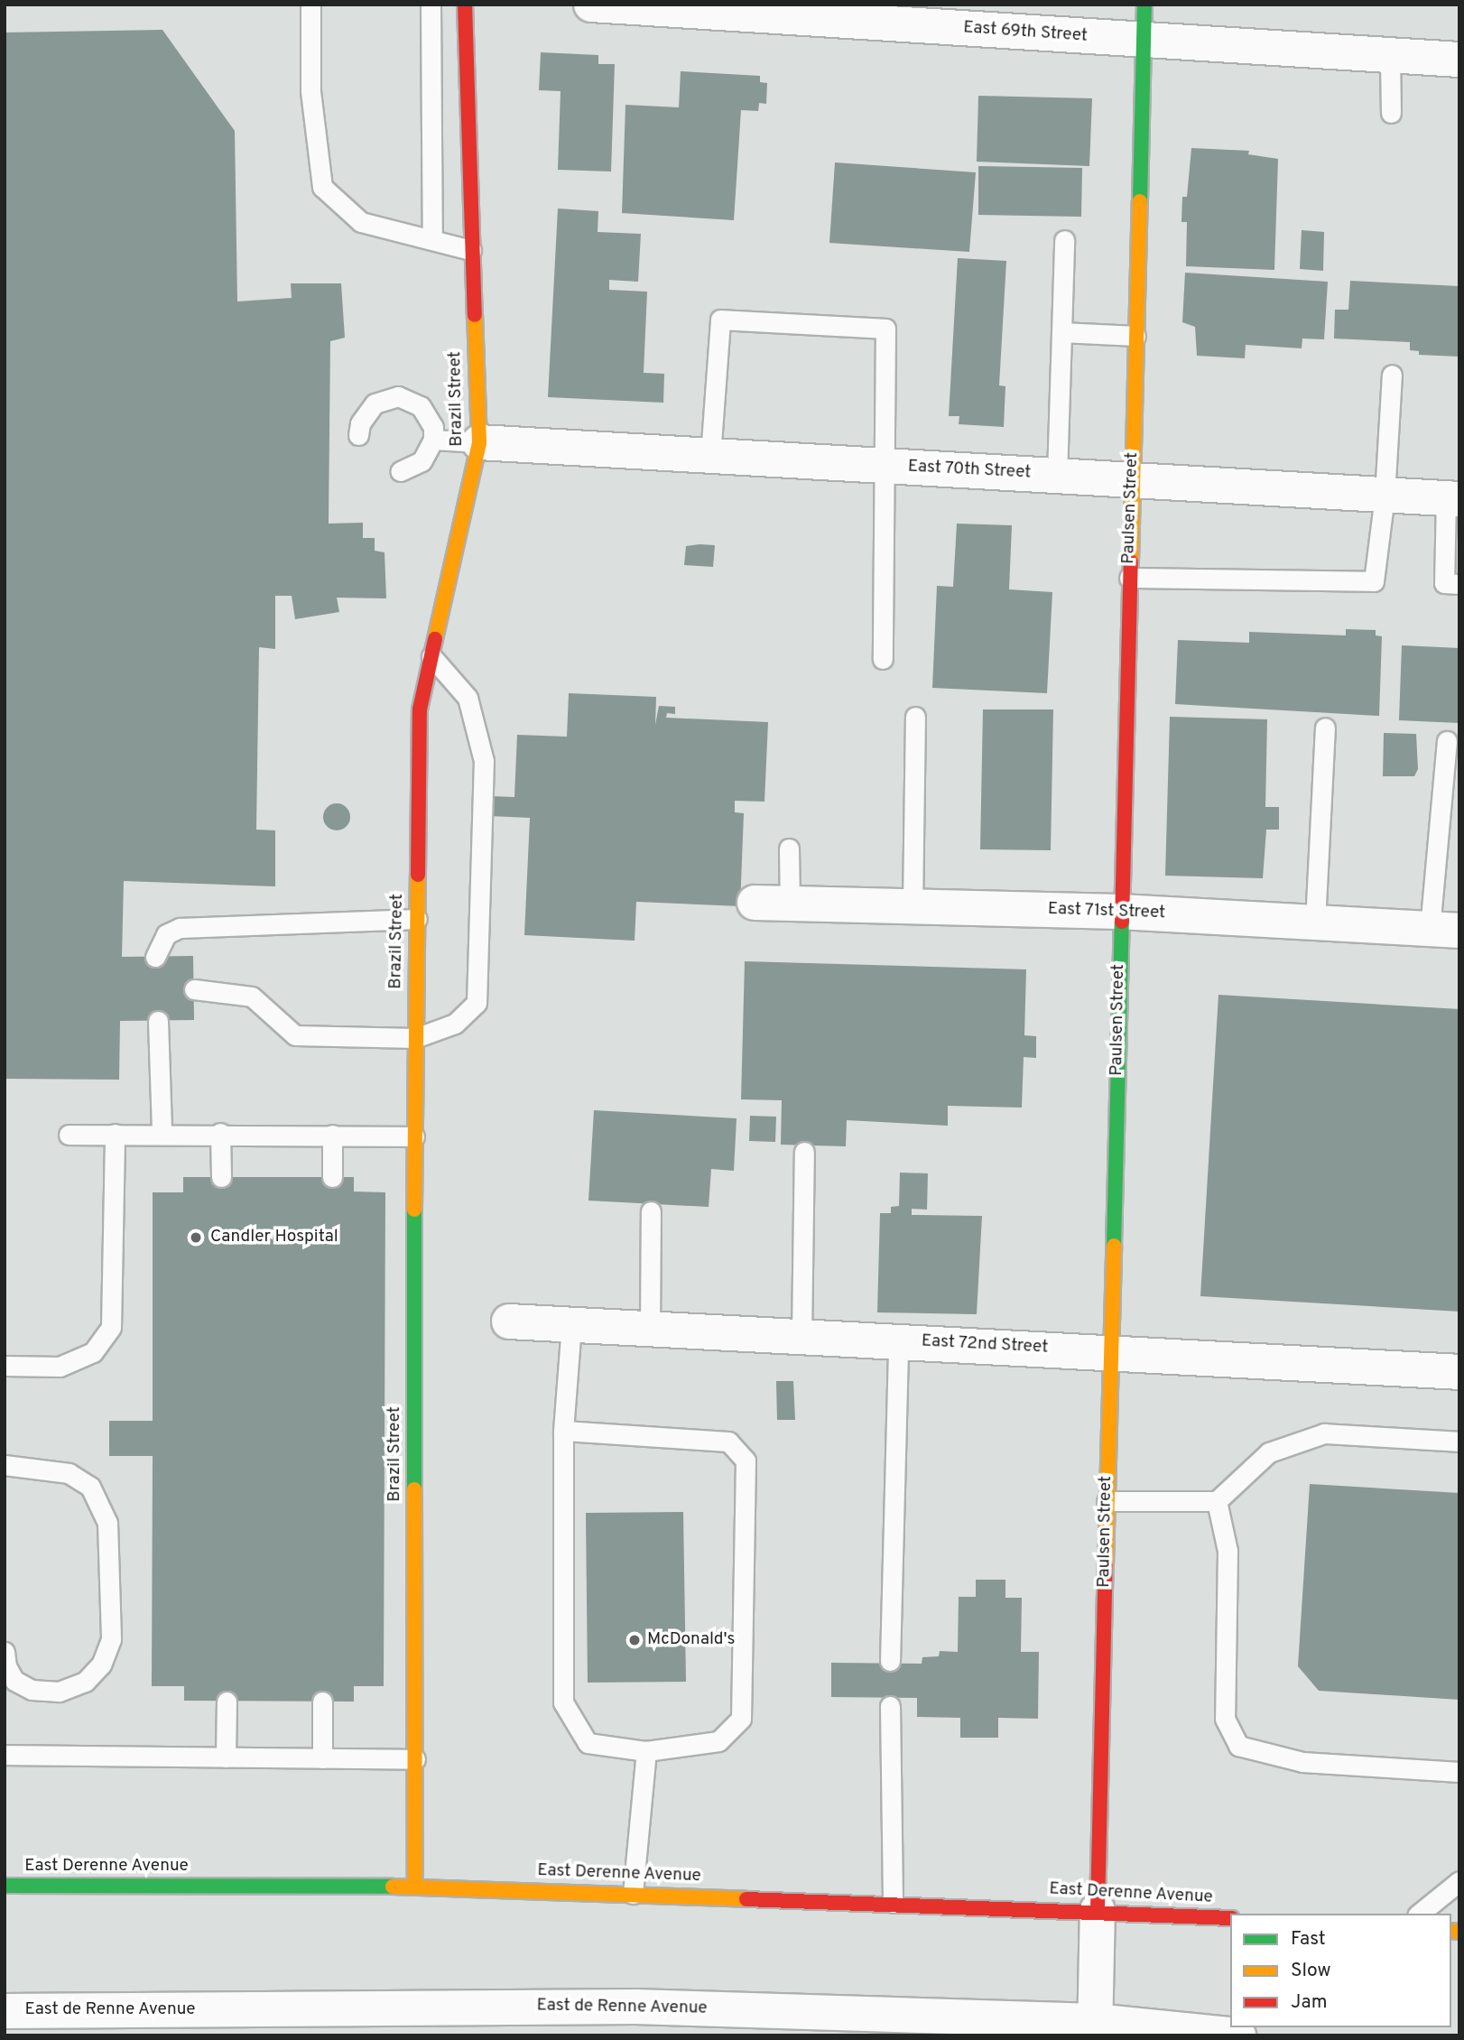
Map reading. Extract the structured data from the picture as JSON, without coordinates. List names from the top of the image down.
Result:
{
  "streets": {
    "main road": ["Brazil Street", "Paulsen Street", "East Derenne Avenue"],
    "street": [
      "East 69th Street",
      "East 70th Street",
      "East 71st Street",
      "East 72nd Street",
      "East de Renne Avenue"
    ]
  },
  "crossings": [
    ["East 69th Street", "Paulsen Street"],
    ["Brazil Street", "East 70th Street"],
    ["Brazil Street", "East Derenne Avenue"],
    ["East 70th Street", "Paulsen Street"],
    ["Paulsen Street", "East 71st Street"],
    ["Paulsen Street", "East 72nd Street"],
    ["Paulsen Street", "East Derenne Avenue"],
    ["Paulsen Street", "East de Renne Avenue"]
  ],
  "places": ["Candler Hospital", "McDonald's"],
  "legend": ["Fast", "Slow", "Jam"]
}
